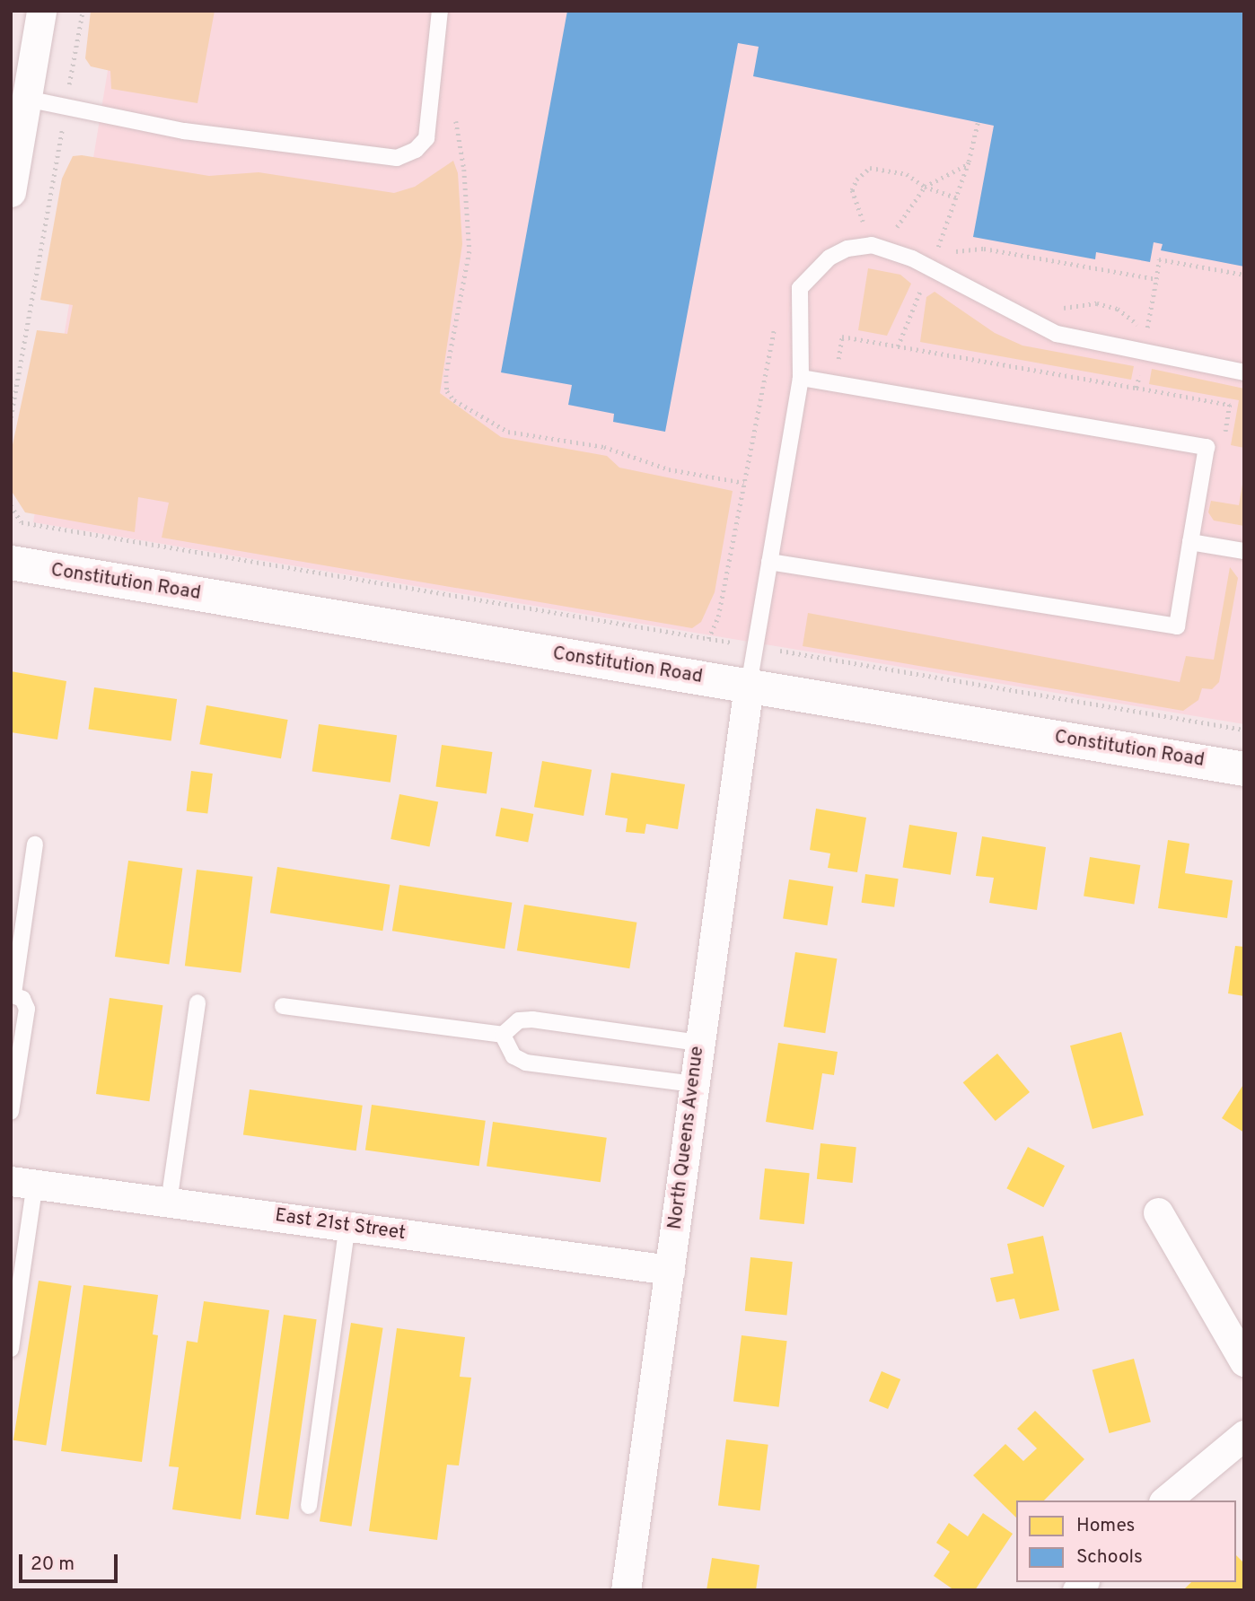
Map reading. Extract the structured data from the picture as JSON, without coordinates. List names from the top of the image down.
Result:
{
  "streets": {
    "street": ["Constitution Road", "North Queens Avenue", "East 21st Street"]
  },
  "crossings": [
    ["Constitution Road", "North Queens Avenue"],
    ["North Queens Avenue", "East 21st Street"]
  ],
  "legend": ["Homes", "Schools"],
  "scale_bar": "20 m"
}
